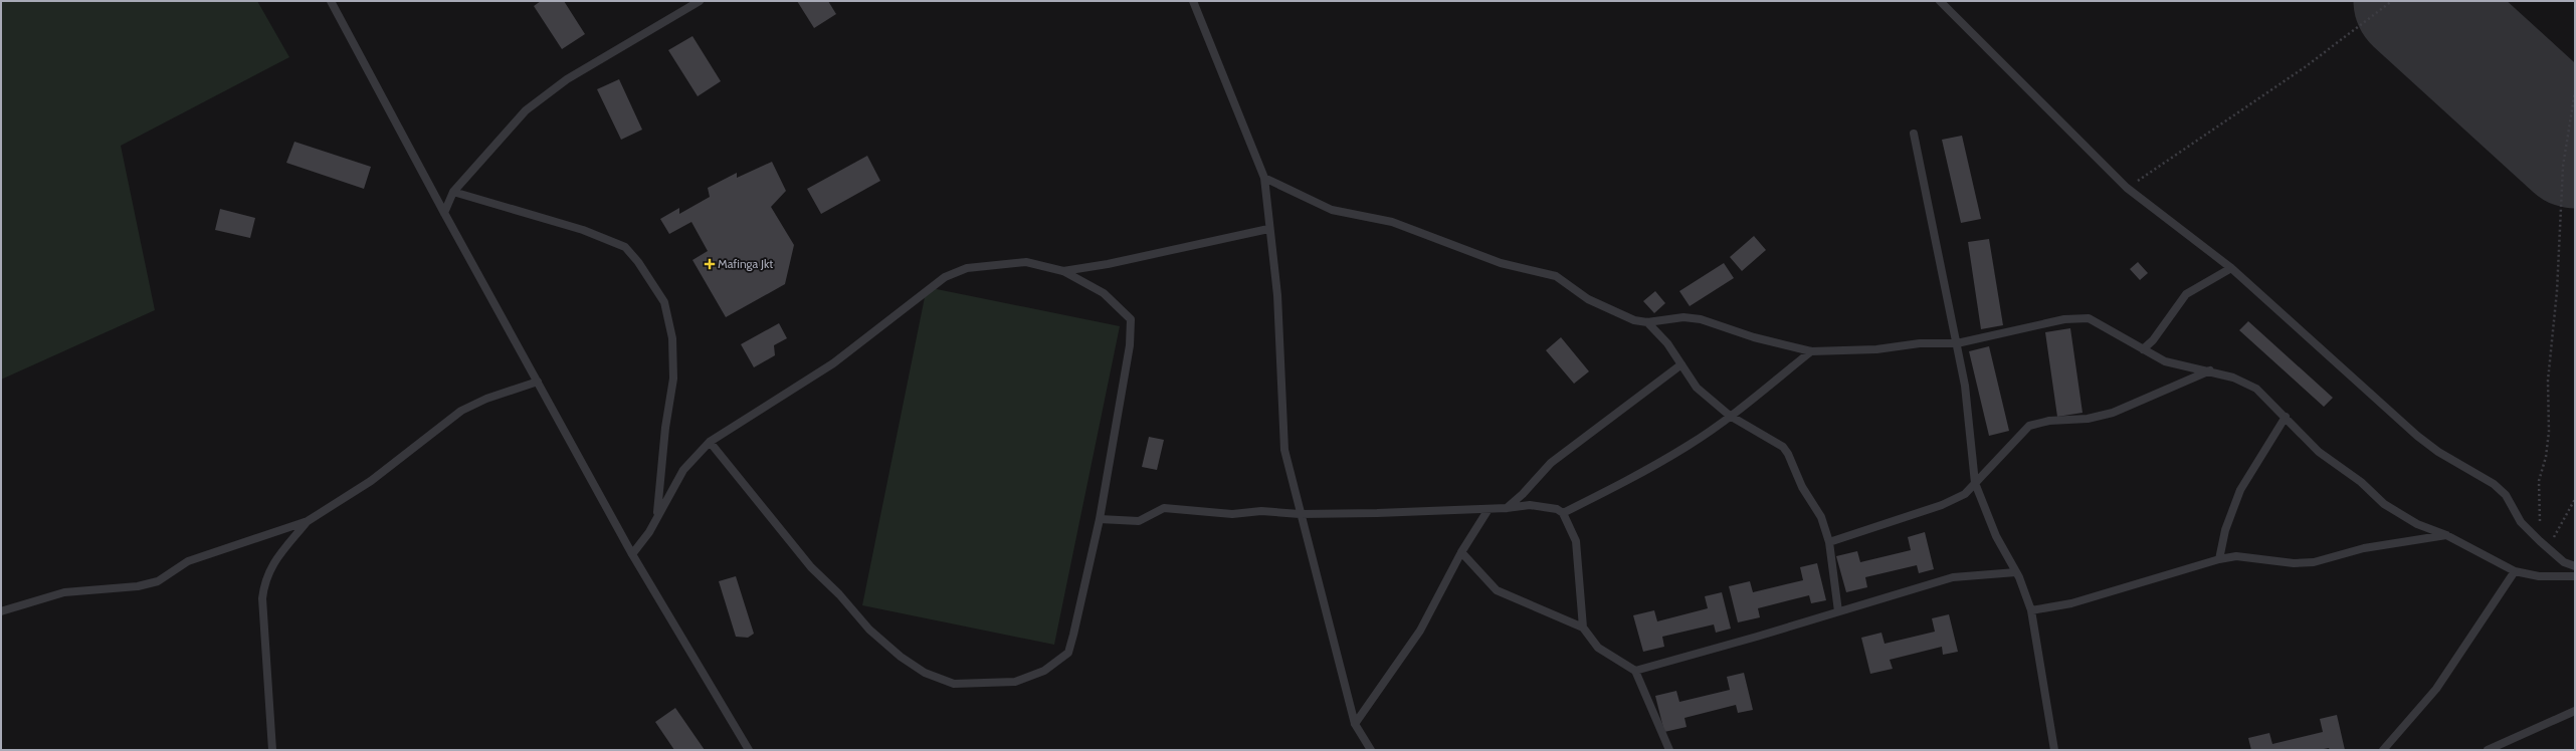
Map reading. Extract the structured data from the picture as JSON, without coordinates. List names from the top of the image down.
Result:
{
  "places": {
    "health": ["Mafinga Jkt"]
  }
}
